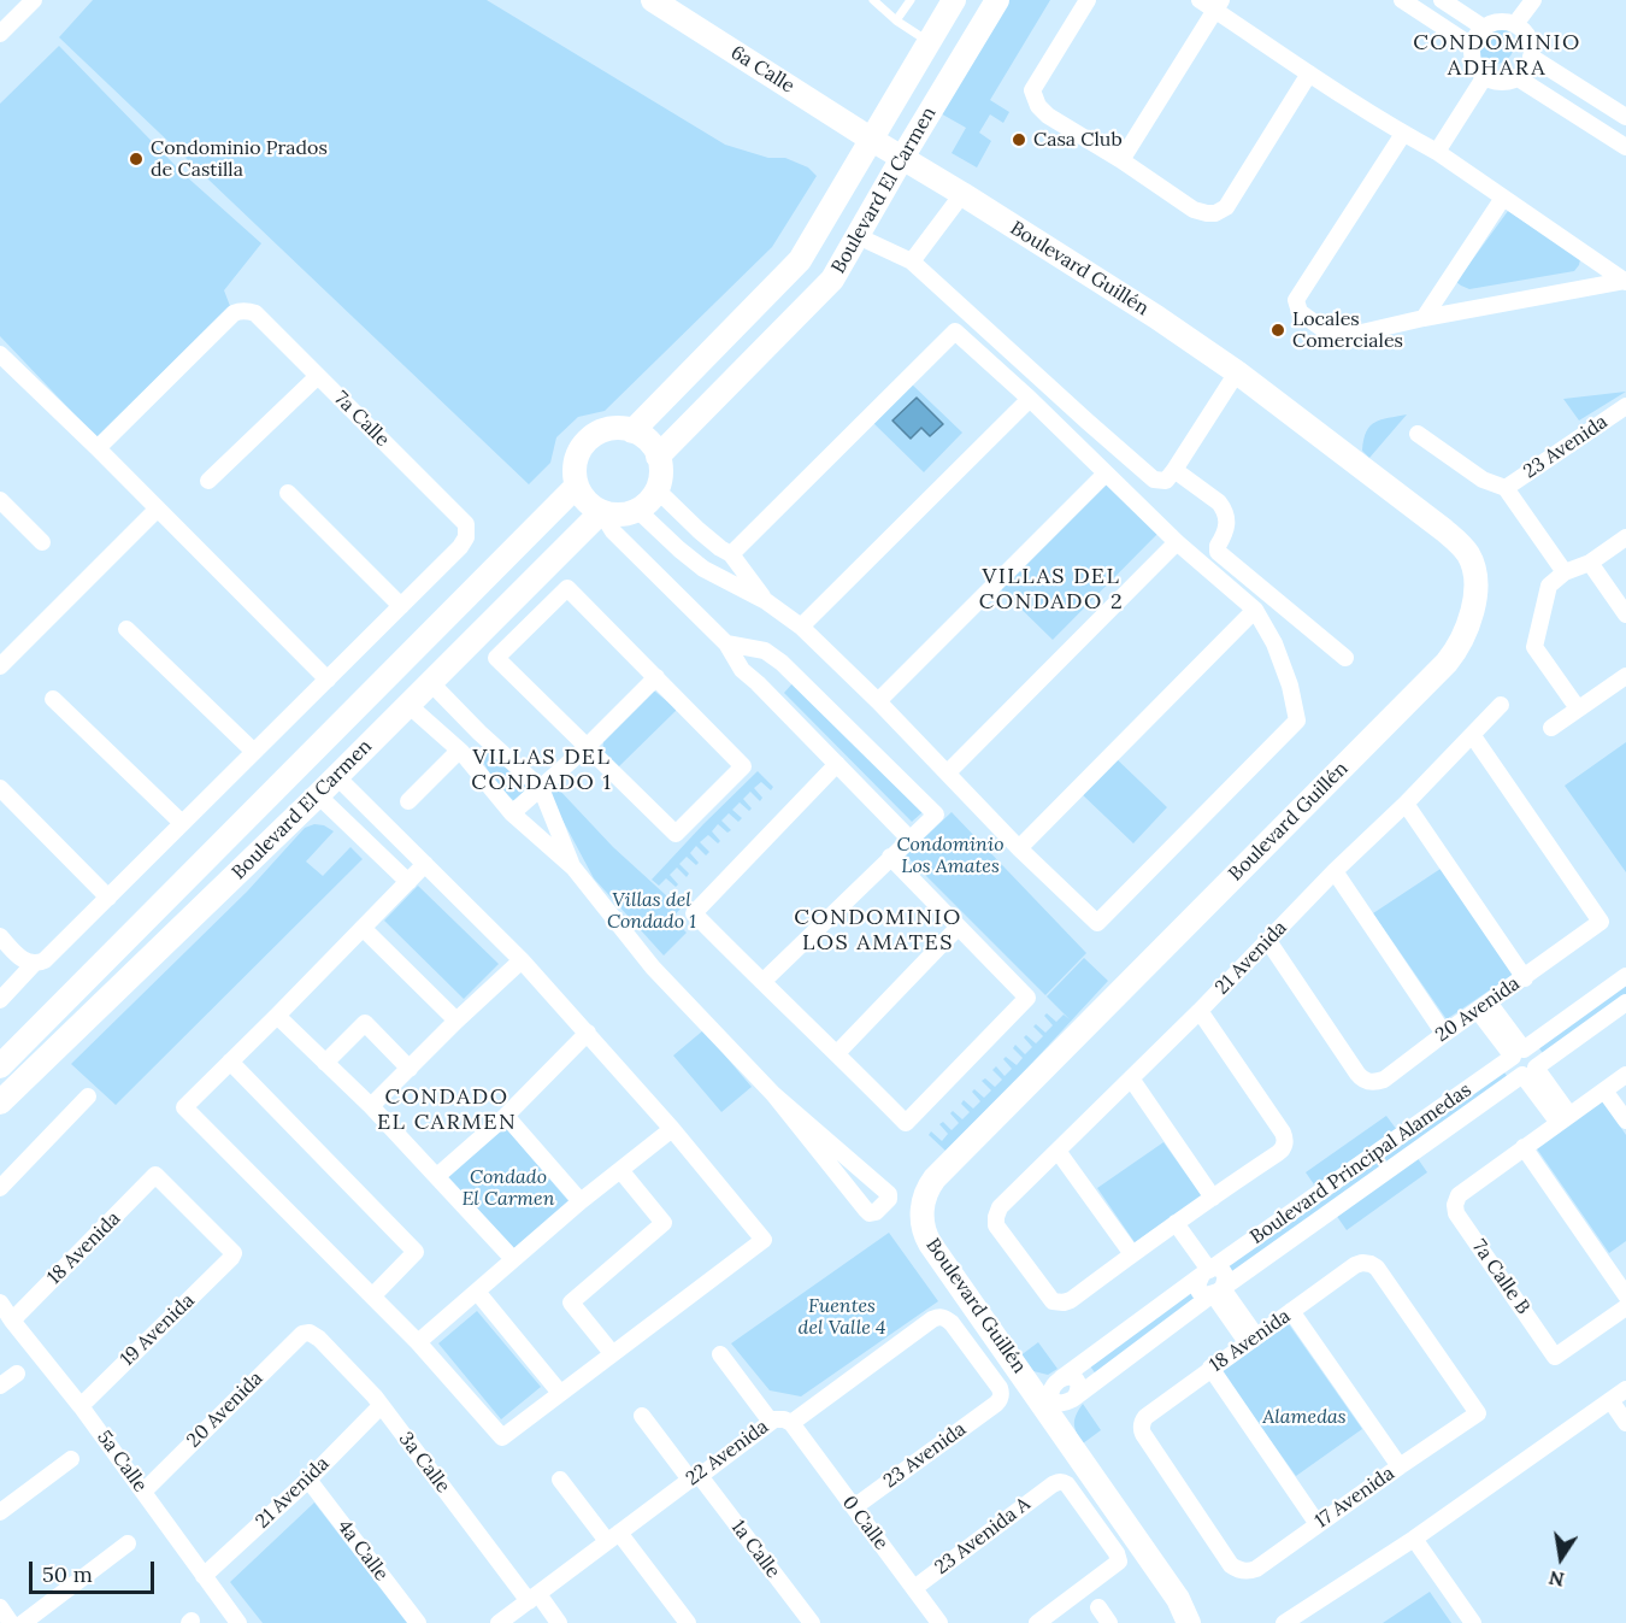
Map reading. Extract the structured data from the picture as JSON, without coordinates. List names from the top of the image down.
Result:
{
  "streets": {
    "main road": ["6a Calle", "Boulevard El Carmen", "Boulevard Guillén"],
    "street": [
      "7a Calle",
      "23 Avenida",
      "21 Avenida",
      "20 Avenida",
      "Boulevard Principal Alamedas",
      "18 Avenida",
      "7a Calle B",
      "19 Avenida",
      "22 Avenida",
      "5a Calle",
      "3a Calle",
      "17 Avenida",
      "0 Calle",
      "23 Avenida A",
      "1a Calle",
      "4a Calle"
    ]
  },
  "crossings": [
    ["6a Calle", "Boulevard El Carmen"],
    ["6a Calle", "Boulevard Guillén"],
    ["Boulevard El Carmen", "Boulevard Guillén"],
    ["23 Avenida", "22 Avenida"],
    ["23 Avenida", "0 Calle"],
    ["21 Avenida", "20 Avenida"],
    ["21 Avenida", "5a Calle"],
    ["21 Avenida", "3a Calle"],
    ["21 Avenida", "4a Calle"],
    ["20 Avenida", "5a Calle"],
    ["20 Avenida", "3a Calle"],
    ["18 Avenida", "19 Avenida"],
    ["18 Avenida", "5a Calle"],
    ["18 Avenida", "17 Avenida"],
    ["19 Avenida", "5a Calle"],
    ["22 Avenida", "3a Calle"],
    ["22 Avenida", "0 Calle"],
    ["22 Avenida", "1a Calle"],
    ["0 Calle", "23 Avenida A"]
  ],
  "districts": [
    "CONDOMINIO ADHARA",
    "VILLAS DEL CONDADO 2",
    "VILLAS DEL CONDADO 1",
    "CONDOMINIO LOS AMATES",
    "CONDADO EL CARMEN"
  ],
  "parks": [
    "Condominio Los Amates",
    "Villas del Condado 1",
    "Condado El Carmen",
    "Fuentes del Valle 4",
    "Alamedas"
  ],
  "places": ["Casa Club", "Condominio Prados de Castilla", "Locales Comerciales"],
  "scale_bar": "50 m",
  "north": "bottom"
}
